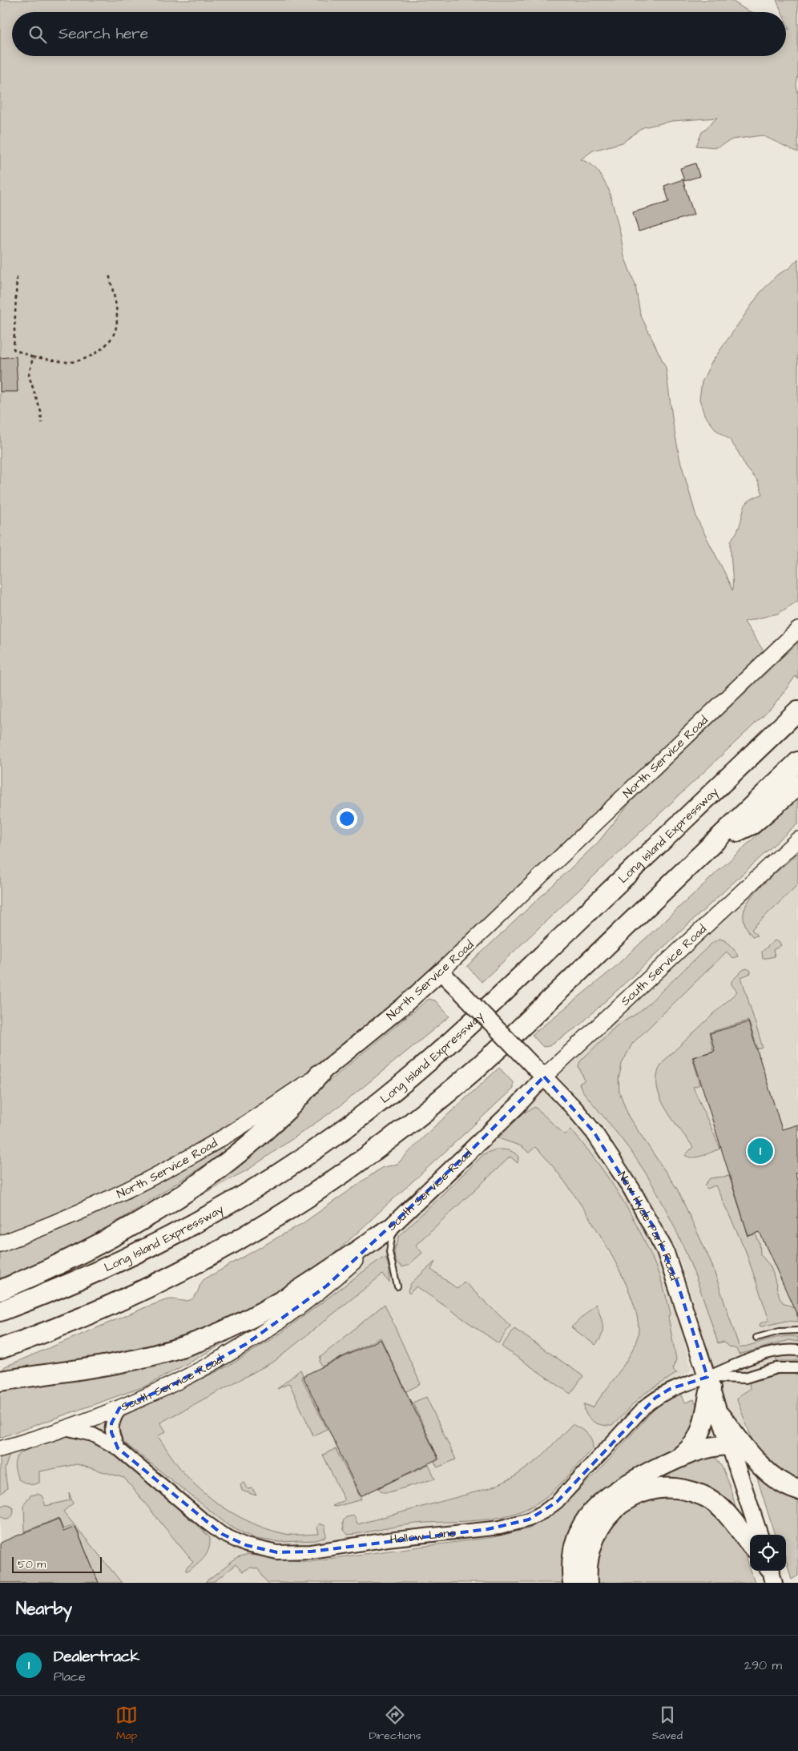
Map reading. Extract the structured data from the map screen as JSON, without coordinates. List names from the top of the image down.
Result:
{
  "streets": {
    "highway": ["Long Island Expressway"],
    "main road": ["North Service Road", "South Service Road", "New Hyde Park Road"],
    "street": ["Hollow Lane"]
  },
  "crossings": [
    ["North Service Road", "New Hyde Park Road"],
    ["South Service Road", "New Hyde Park Road"],
    ["South Service Road", "Hollow Lane"],
    ["New Hyde Park Road", "Hollow Lane"]
  ],
  "scale_bar": "50 m",
  "page": {
    "search": "Search here",
    "pins": "1",
    "scale": "50 m",
    "heading": "Nearby",
    "list": [
      {
        "mark": "1",
        "name": "Dealertrack",
        "note": "Place",
        "value": "290 m"
      }
    ],
    "nav": ["Map", "Directions", "Saved"]
  }
}
